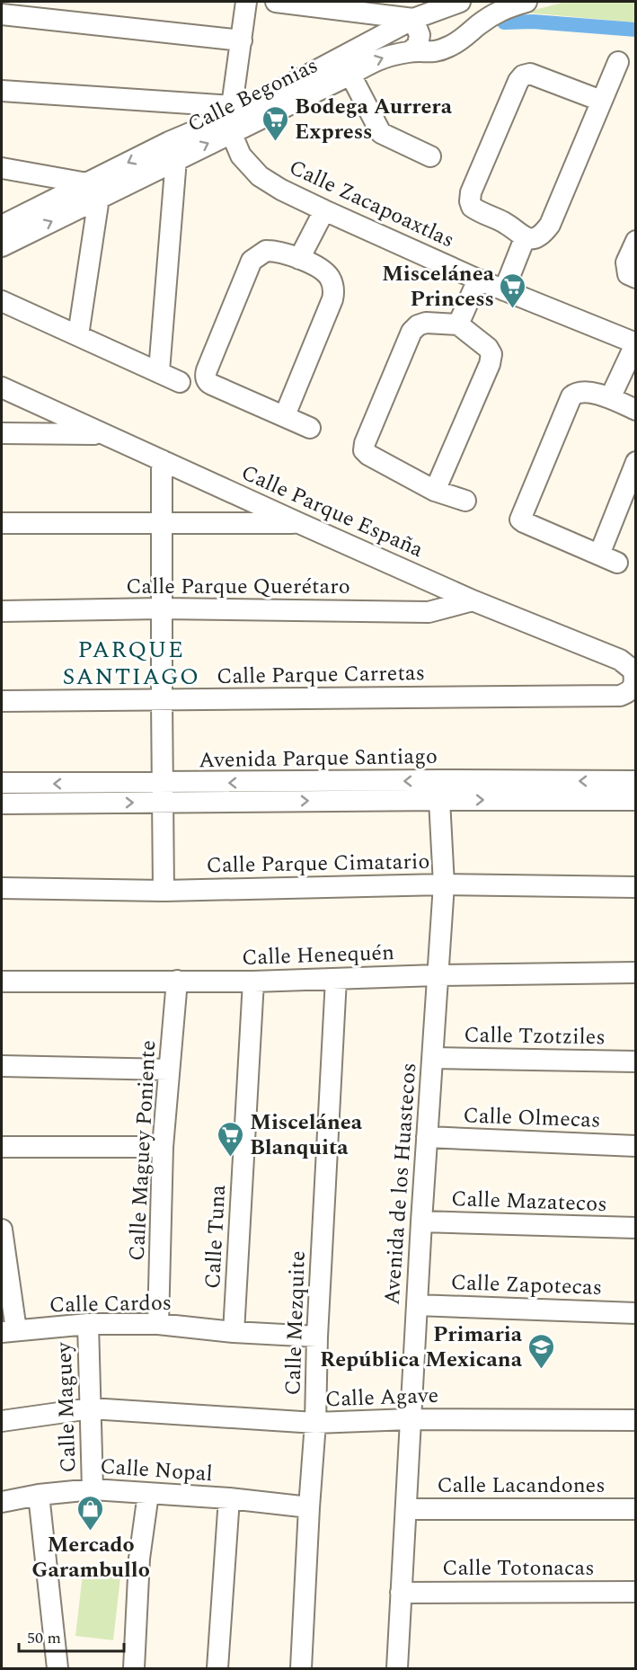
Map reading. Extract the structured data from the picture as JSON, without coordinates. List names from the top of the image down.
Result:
{
  "streets": {
    "street": [
      "Calle Begonias",
      "Calle Zacapoaxtlas",
      "Calle Parque España",
      "Calle Parque Querétaro",
      "Calle Parque Carretas",
      "Avenida Parque Santiago",
      "Calle Parque Cimatario",
      "Calle Henequén",
      "Calle Tzotziles",
      "Calle Olmecas",
      "Calle Maguey Poniente",
      "Avenida de los Huastecos",
      "Calle Mazatecos",
      "Calle Tuna",
      "Calle Zapotecas",
      "Calle Cardos",
      "Calle Mezquite",
      "Calle Agave",
      "Calle Maguey",
      "Calle Nopal",
      "Calle Lacandones",
      "Calle Totonacas"
    ]
  },
  "crossings": [
    ["Calle Begonias", "Calle Zacapoaxtlas"],
    ["Calle Parque España", "Calle Parque Querétaro"],
    ["Calle Parque España", "Calle Parque Carretas"],
    ["Avenida Parque Santiago", "Avenida de los Huastecos"],
    ["Calle Parque Cimatario", "Avenida de los Huastecos"],
    ["Calle Henequén", "Calle Maguey Poniente"],
    ["Calle Henequén", "Avenida de los Huastecos"],
    ["Calle Henequén", "Calle Tuna"],
    ["Calle Henequén", "Calle Mezquite"],
    ["Calle Tzotziles", "Avenida de los Huastecos"],
    ["Calle Olmecas", "Avenida de los Huastecos"],
    ["Calle Maguey Poniente", "Calle Cardos"],
    ["Avenida de los Huastecos", "Calle Mazatecos"],
    ["Avenida de los Huastecos", "Calle Zapotecas"],
    ["Avenida de los Huastecos", "Calle Agave"],
    ["Avenida de los Huastecos", "Calle Lacandones"],
    ["Avenida de los Huastecos", "Calle Totonacas"],
    ["Calle Tuna", "Calle Cardos"],
    ["Calle Cardos", "Calle Mezquite"],
    ["Calle Cardos", "Calle Maguey"],
    ["Calle Mezquite", "Calle Agave"],
    ["Calle Mezquite", "Calle Nopal"],
    ["Calle Agave", "Calle Maguey"],
    ["Calle Maguey", "Calle Nopal"]
  ],
  "districts": ["PARQUE SANTIAGO"],
  "places": {
    "supermarket": ["Bodega Aurrera Express", "Miscelánea Princess", "Miscelánea Blanquita"],
    "school or university": ["Primaria República Mexicana"],
    "shop": ["Mercado Garambullo"]
  },
  "scale_bar": "50 m"
}
